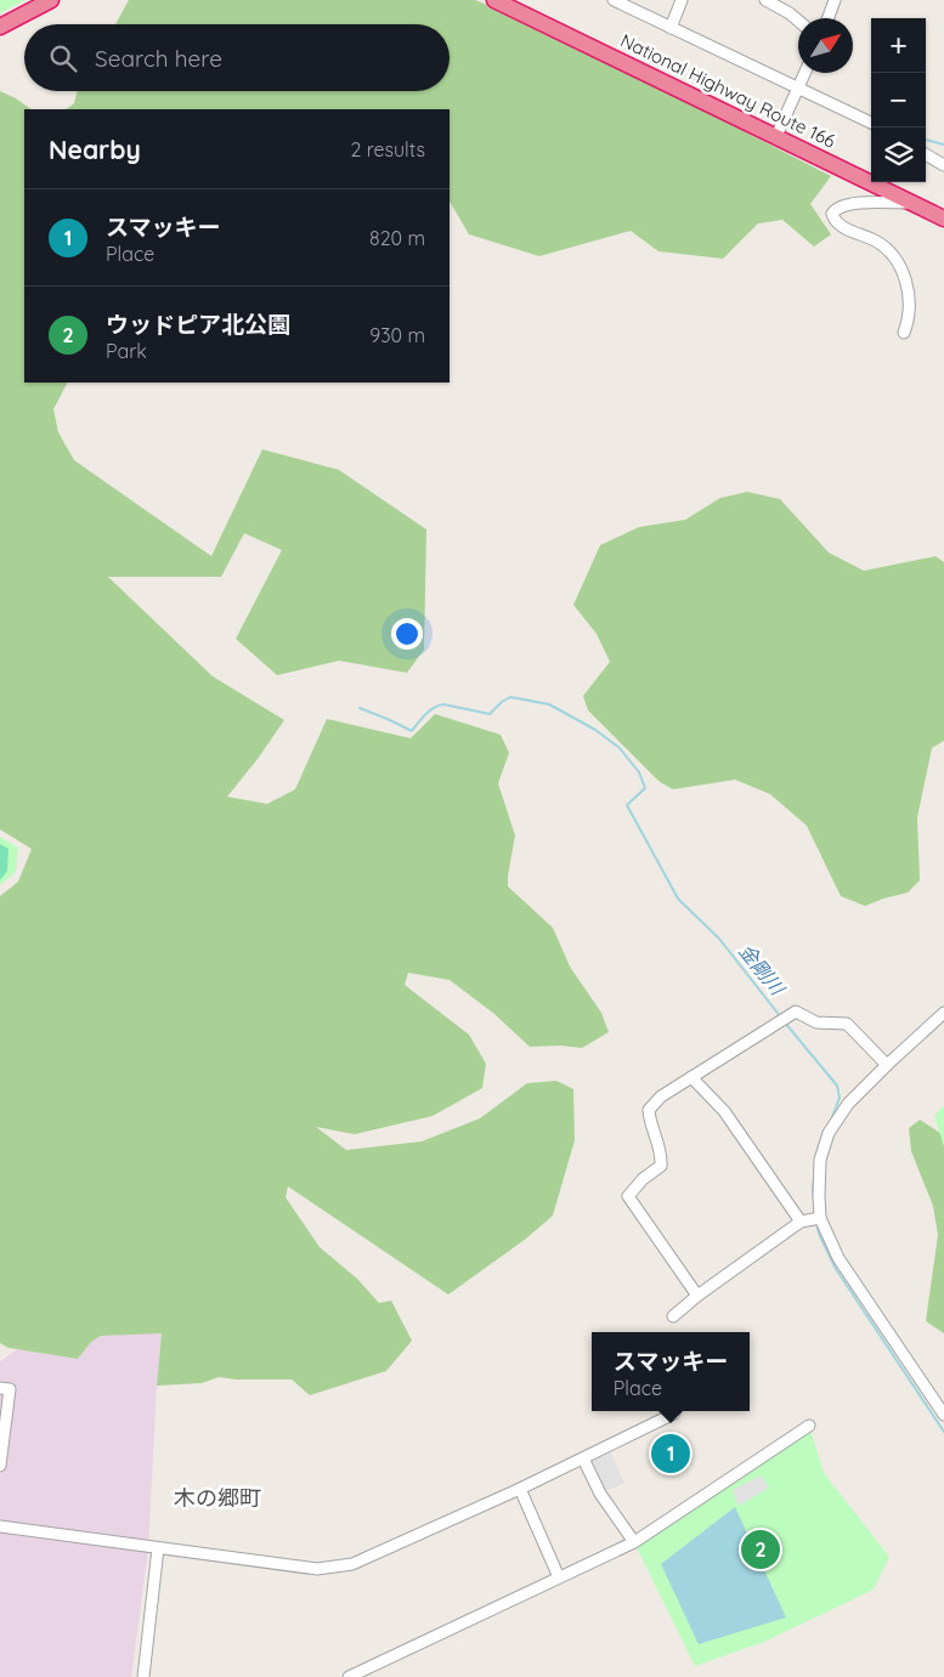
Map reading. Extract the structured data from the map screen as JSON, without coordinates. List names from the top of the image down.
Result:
{
  "streets": {
    "highway": ["National Highway Route 166"]
  },
  "districts": ["木の郷町"],
  "water": ["金剛川"],
  "north": "top right",
  "page": {
    "map_buttons": ["+", "−"],
    "search": "Search here",
    "heading": ["Nearby", "2 results"],
    "list": [
      {
        "mark": "1",
        "name": "スマッキー",
        "note": "Place",
        "value": "820 m"
      },
      {
        "mark": "2",
        "name": "ウッドピア北公園",
        "note": "Park",
        "value": "930 m"
      }
    ],
    "popup": ["スマッキー", "Place"],
    "pins": ["1", "2"]
  }
}
